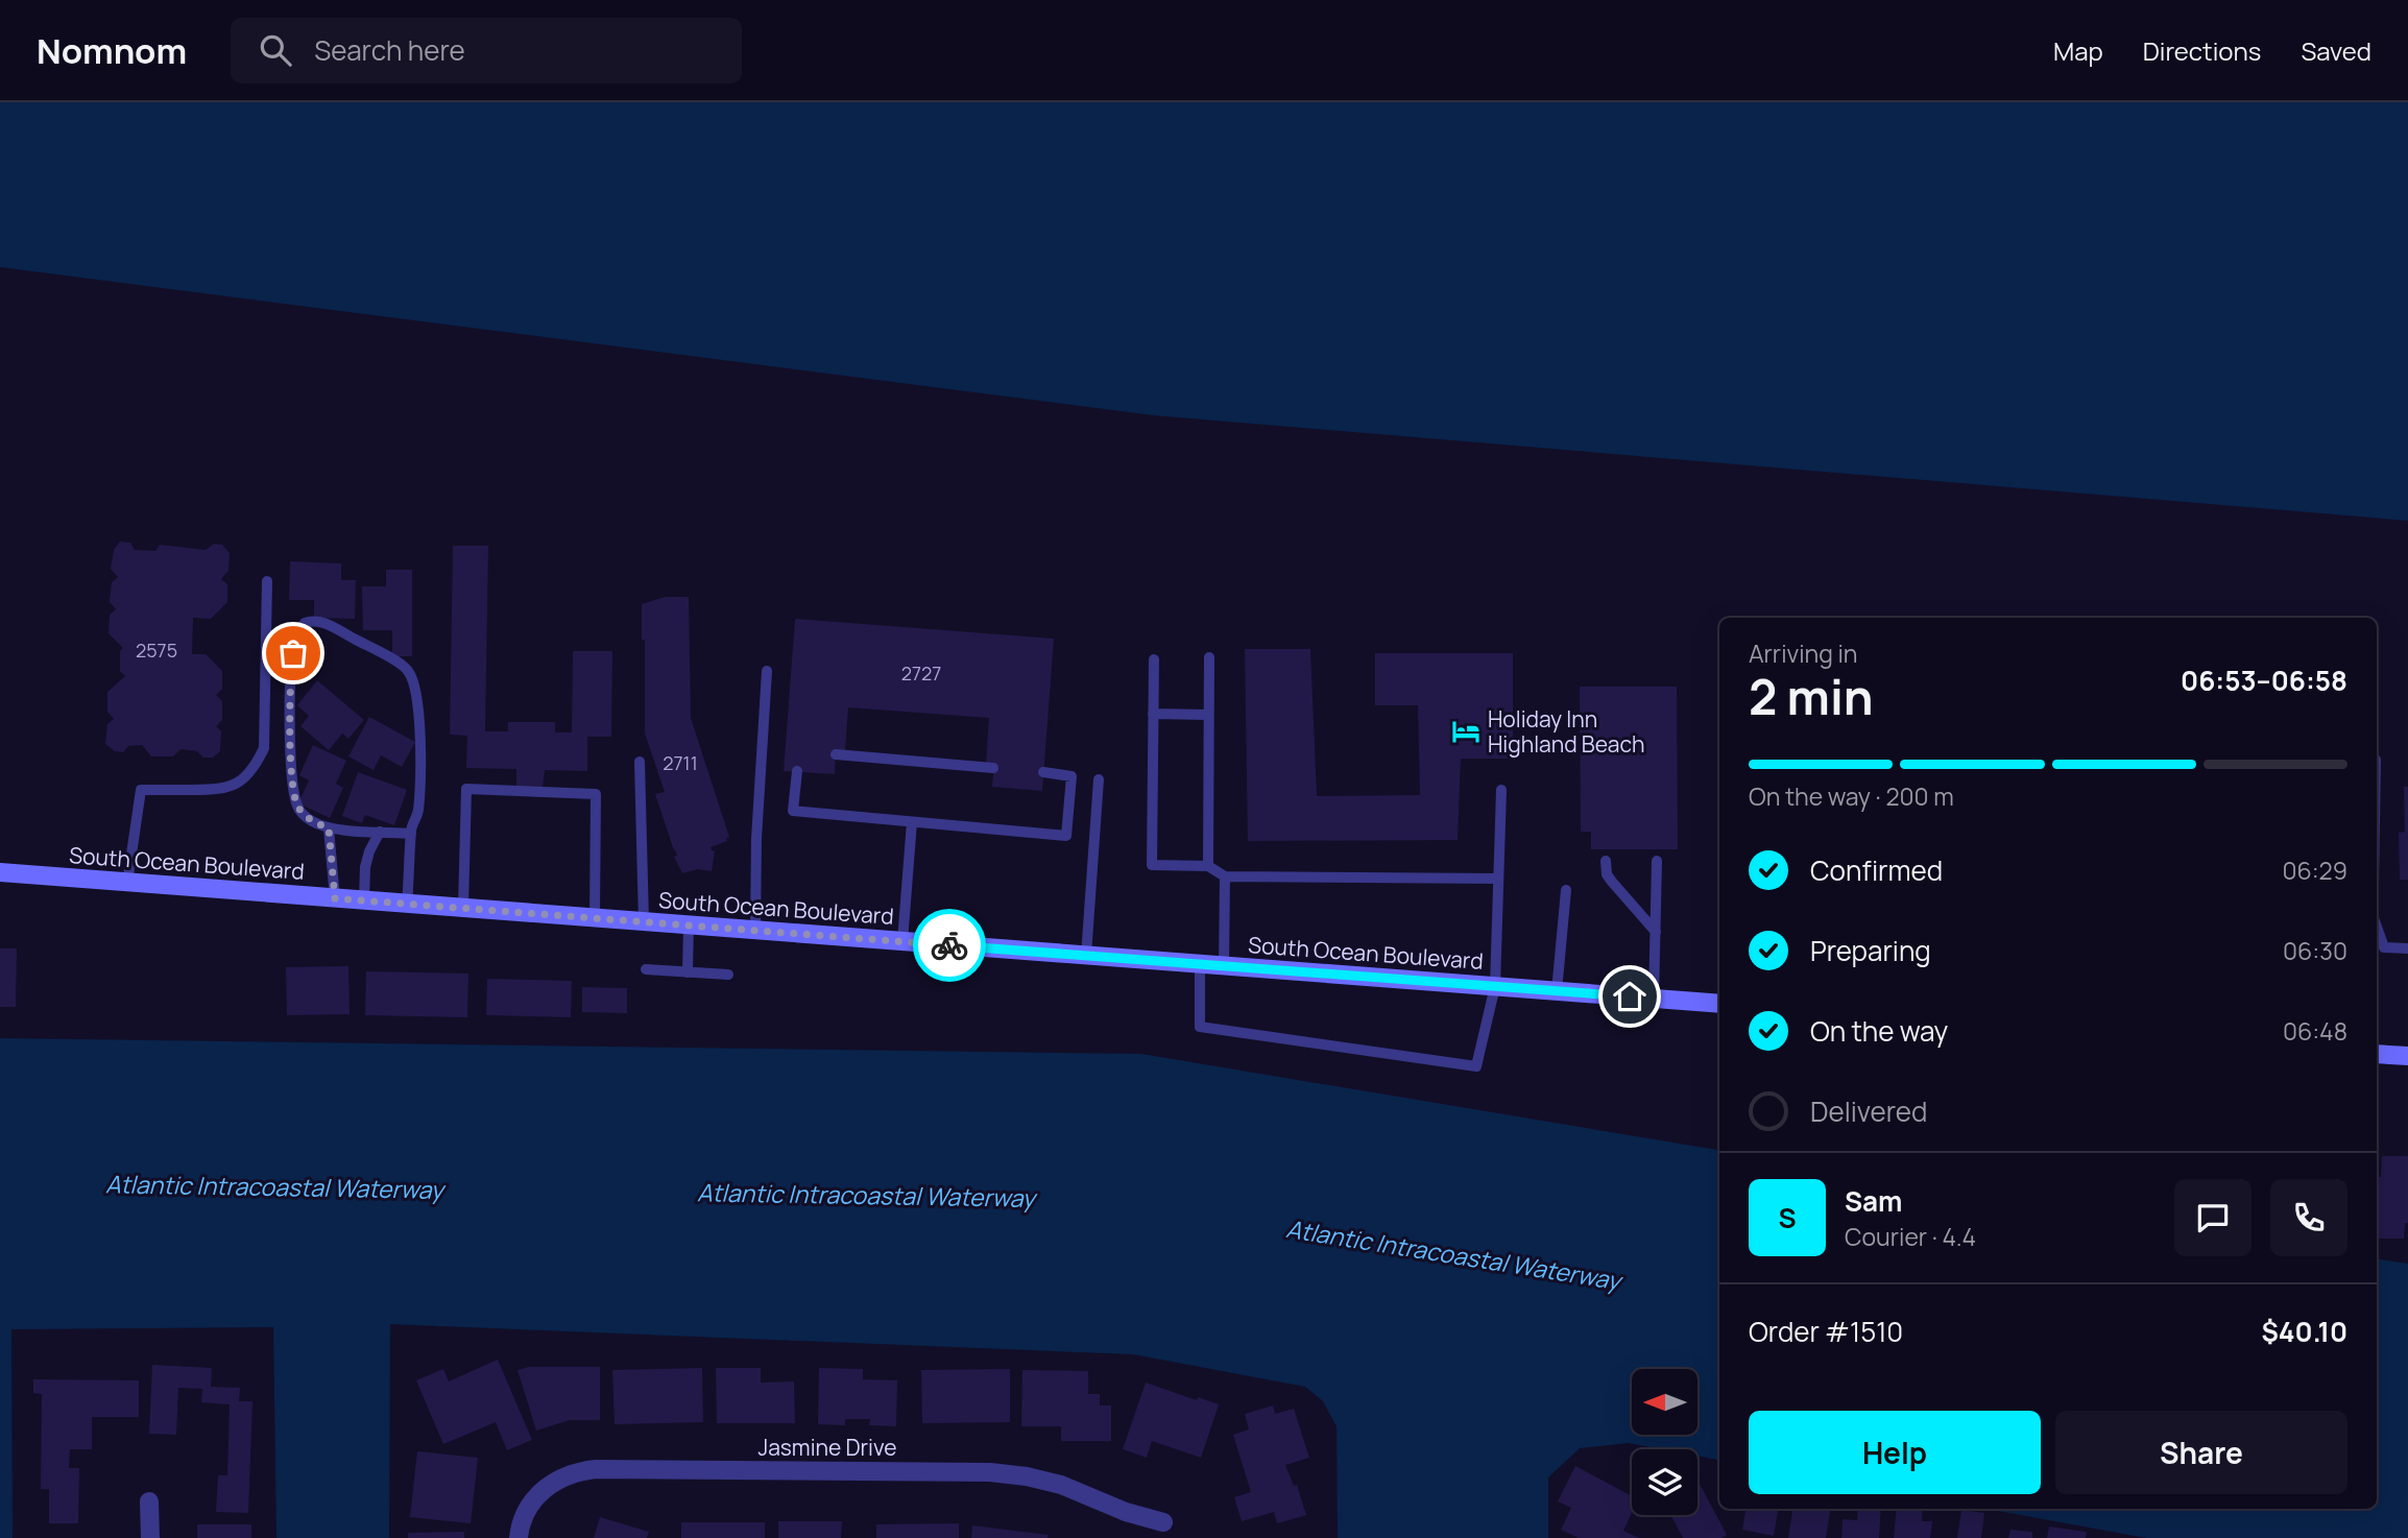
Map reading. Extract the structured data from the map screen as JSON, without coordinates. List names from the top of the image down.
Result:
{
  "streets": {
    "main road": ["South Ocean Boulevard"],
    "street": ["Jasmine Drive"]
  },
  "water": ["Atlantic Intracoastal Waterway"],
  "places": {
    "hotel": ["Holiday Inn Highland Beach"]
  },
  "house_numbers": ["2575", "2727", "2711"],
  "north": "left",
  "page": {
    "header": "Nomnom",
    "search": "Search here",
    "nav": ["Map", "Directions", "Saved"],
    "heading": ["2 min", "Arriving in", "06:53–06:58"],
    "panel": [
      "Sam",
      "Courier · 4.4",
      "Order #1510",
      "$40.10"
    ],
    "bar": "On the way · 200 m",
    "list": [
      ["Confirmed", "06:29"],
      ["Preparing", "06:30"],
      ["On the way", "06:48"],
      "Delivered"
    ],
    "round": "S",
    "buttons": ["Help", "Share"]
  }
}
